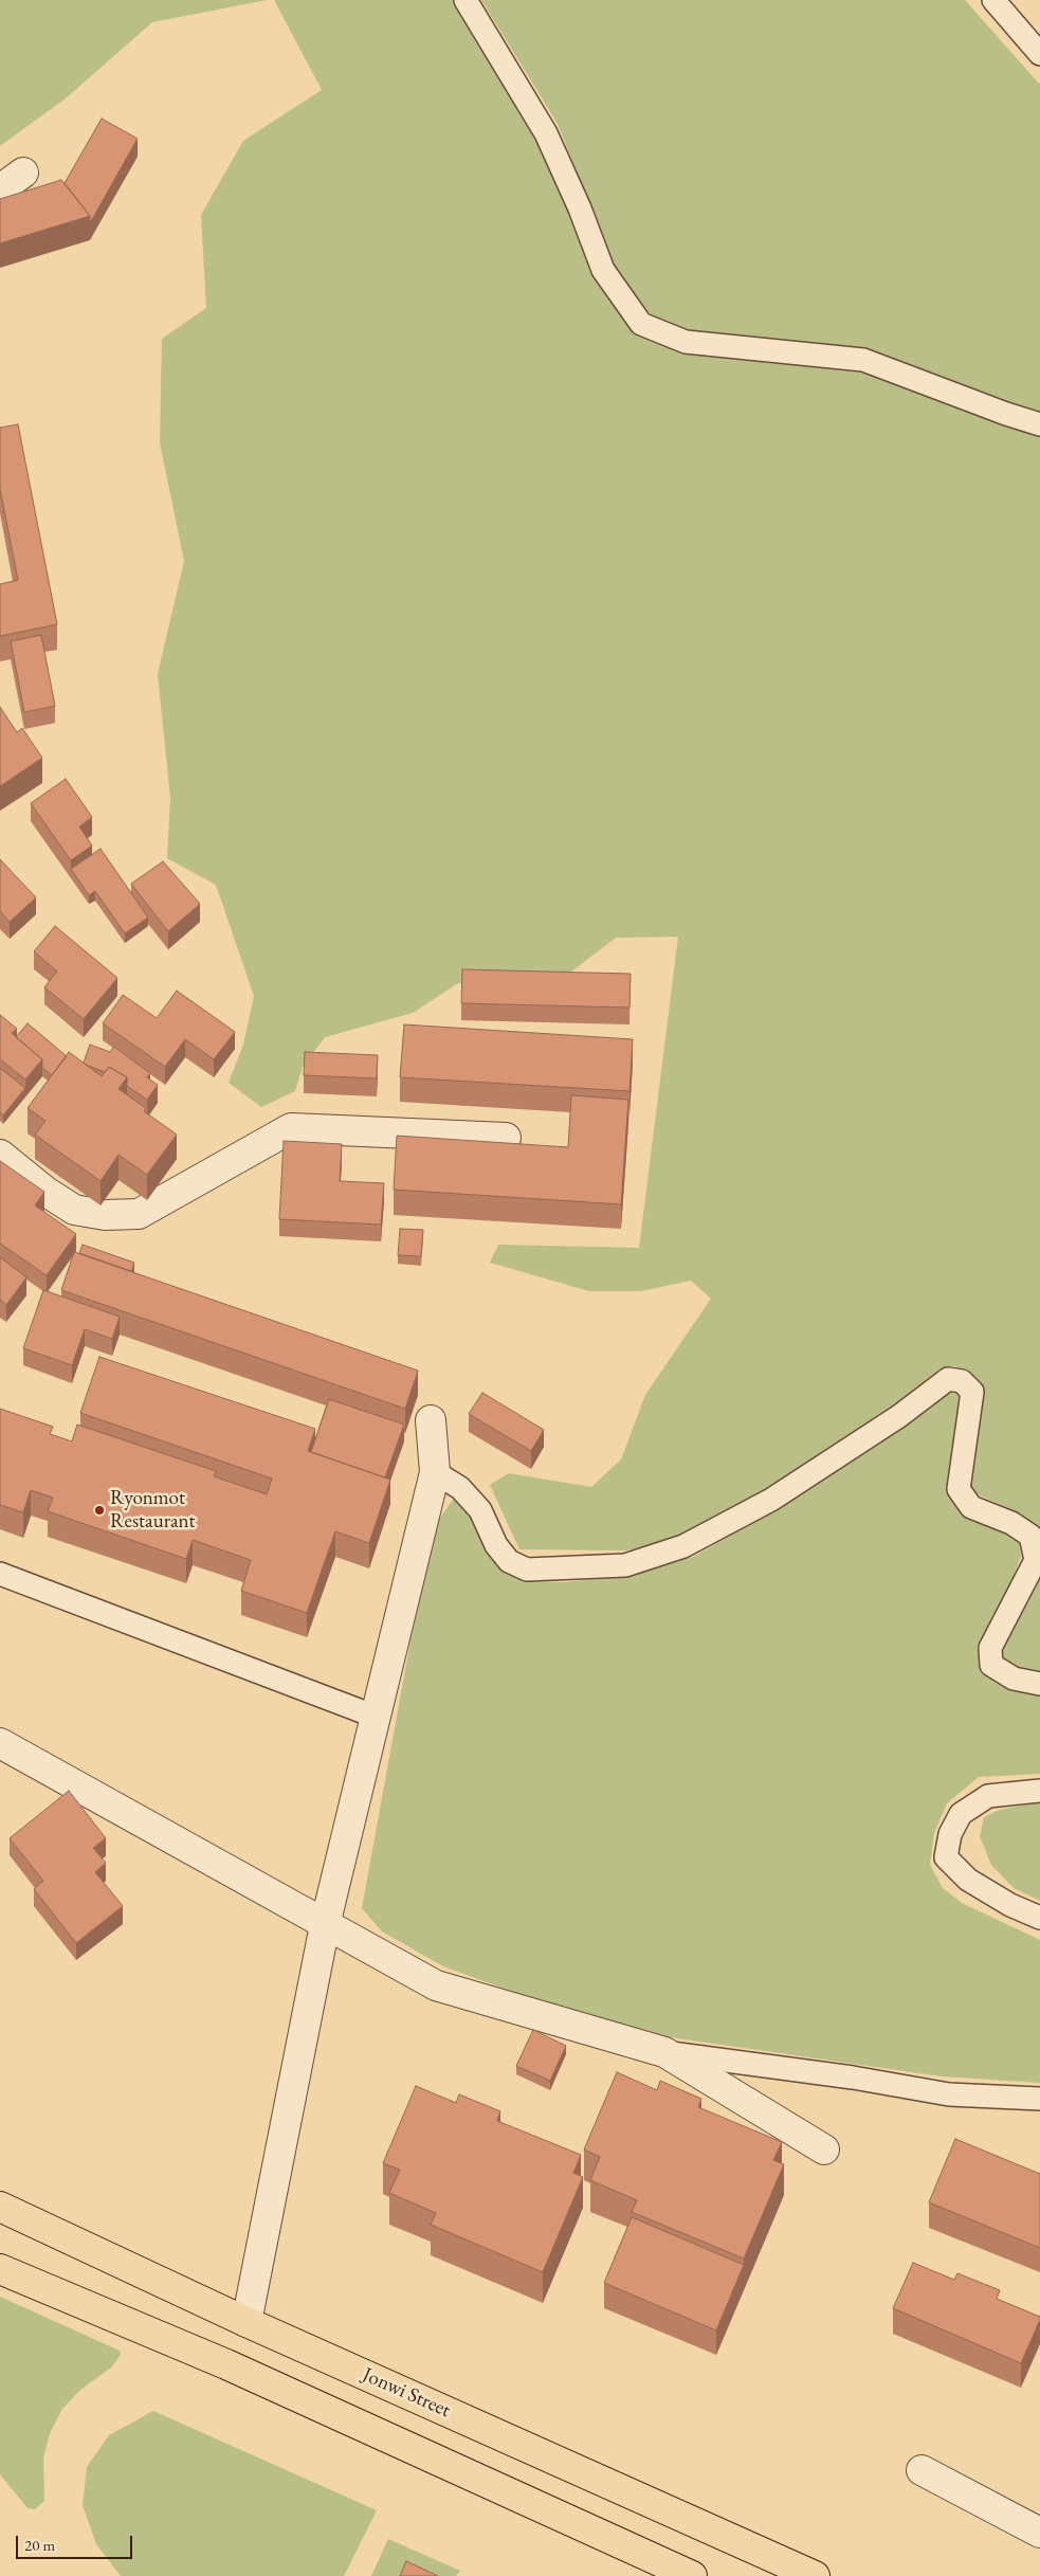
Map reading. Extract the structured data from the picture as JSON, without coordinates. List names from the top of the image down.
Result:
{
  "streets": {
    "main road": ["Jonwi Street"]
  },
  "places": ["Ryonmot Restaurant"],
  "scale_bar": "20 m"
}
